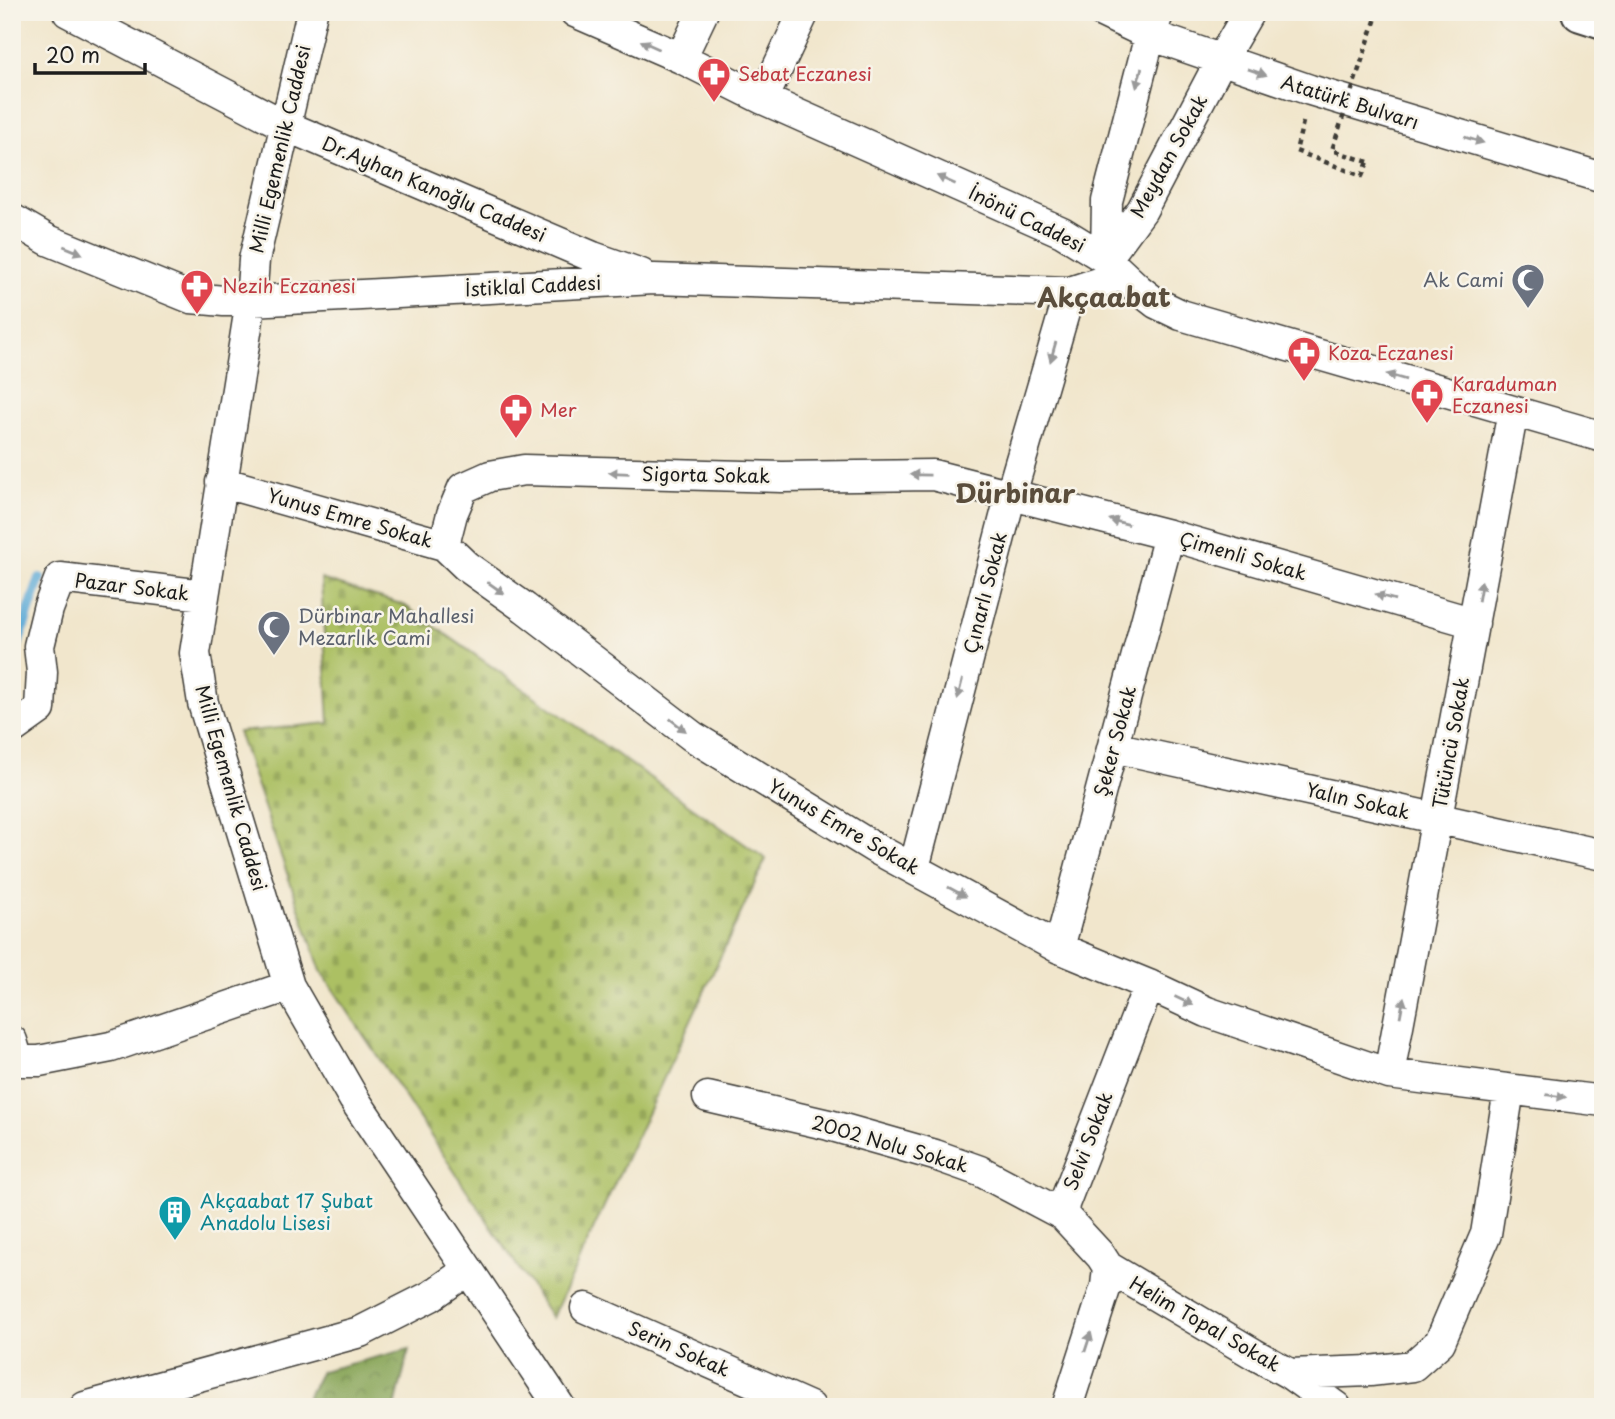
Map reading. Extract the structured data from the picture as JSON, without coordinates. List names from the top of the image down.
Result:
{
  "streets": {
    "street": [
      "Atatürk Bulvarı",
      "Milli Egemenlik Caddesi",
      "Meydan Sokak",
      "Dr.Ayhan Kanoğlu Caddesi",
      "İnönü Caddesi",
      "İstiklal Caddesi",
      "Sigorta Sokak",
      "Yunus Emre Sokak",
      "Çimenli Sokak",
      "Pazar Sokak",
      "Çınarlı Sokak",
      "Şeker Sokak",
      "Tütüncü Sokak",
      "Yalın Sokak",
      "Selvi Sokak",
      "2002 Nolu Sokak",
      "Helim Topal Sokak",
      "Serin Sokak"
    ]
  },
  "crossings": [
    ["Atatürk Bulvarı", "Meydan Sokak"],
    ["Milli Egemenlik Caddesi", "Dr.Ayhan Kanoğlu Caddesi"],
    ["Milli Egemenlik Caddesi", "İstiklal Caddesi"],
    ["Milli Egemenlik Caddesi", "Yunus Emre Sokak"],
    ["Milli Egemenlik Caddesi", "Pazar Sokak"],
    ["Meydan Sokak", "İnönü Caddesi"],
    ["Dr.Ayhan Kanoğlu Caddesi", "İstiklal Caddesi"],
    ["İnönü Caddesi", "Tütüncü Sokak"],
    ["İstiklal Caddesi", "Çınarlı Sokak"],
    ["Sigorta Sokak", "Yunus Emre Sokak"],
    ["Sigorta Sokak", "Çimenli Sokak"],
    ["Sigorta Sokak", "Çınarlı Sokak"],
    ["Yunus Emre Sokak", "Çınarlı Sokak"],
    ["Yunus Emre Sokak", "Şeker Sokak"],
    ["Yunus Emre Sokak", "Tütüncü Sokak"],
    ["Yunus Emre Sokak", "Selvi Sokak"],
    ["Yunus Emre Sokak", "Helim Topal Sokak"],
    ["Çimenli Sokak", "Çınarlı Sokak"],
    ["Çimenli Sokak", "Şeker Sokak"],
    ["Çimenli Sokak", "Tütüncü Sokak"],
    ["Şeker Sokak", "Yalın Sokak"],
    ["Tütüncü Sokak", "Yalın Sokak"],
    ["Selvi Sokak", "2002 Nolu Sokak"],
    ["Selvi Sokak", "Helim Topal Sokak"]
  ],
  "one_way": [
    "Atatürk Bulvarı",
    "İnönü Caddesi",
    "Sigorta Sokak",
    "Yunus Emre Sokak",
    "Çimenli Sokak",
    "Çınarlı Sokak",
    "Tütüncü Sokak"
  ],
  "districts": ["Akçaabat", "Dürbinar"],
  "places": {
    "pharmacy": [
      "Sebat Eczanesi",
      "Nezih Eczanesi",
      "Koza Eczanesi",
      "Karaduman Eczanesi",
      "Mer"
    ],
    "mosque": ["Ak Cami", "Dürbinar Mahallesi Mezarlık Cami"],
    "building": ["Akçaabat 17 Şubat Anadolu Lisesi"]
  },
  "scale_bar": "20 m"
}
